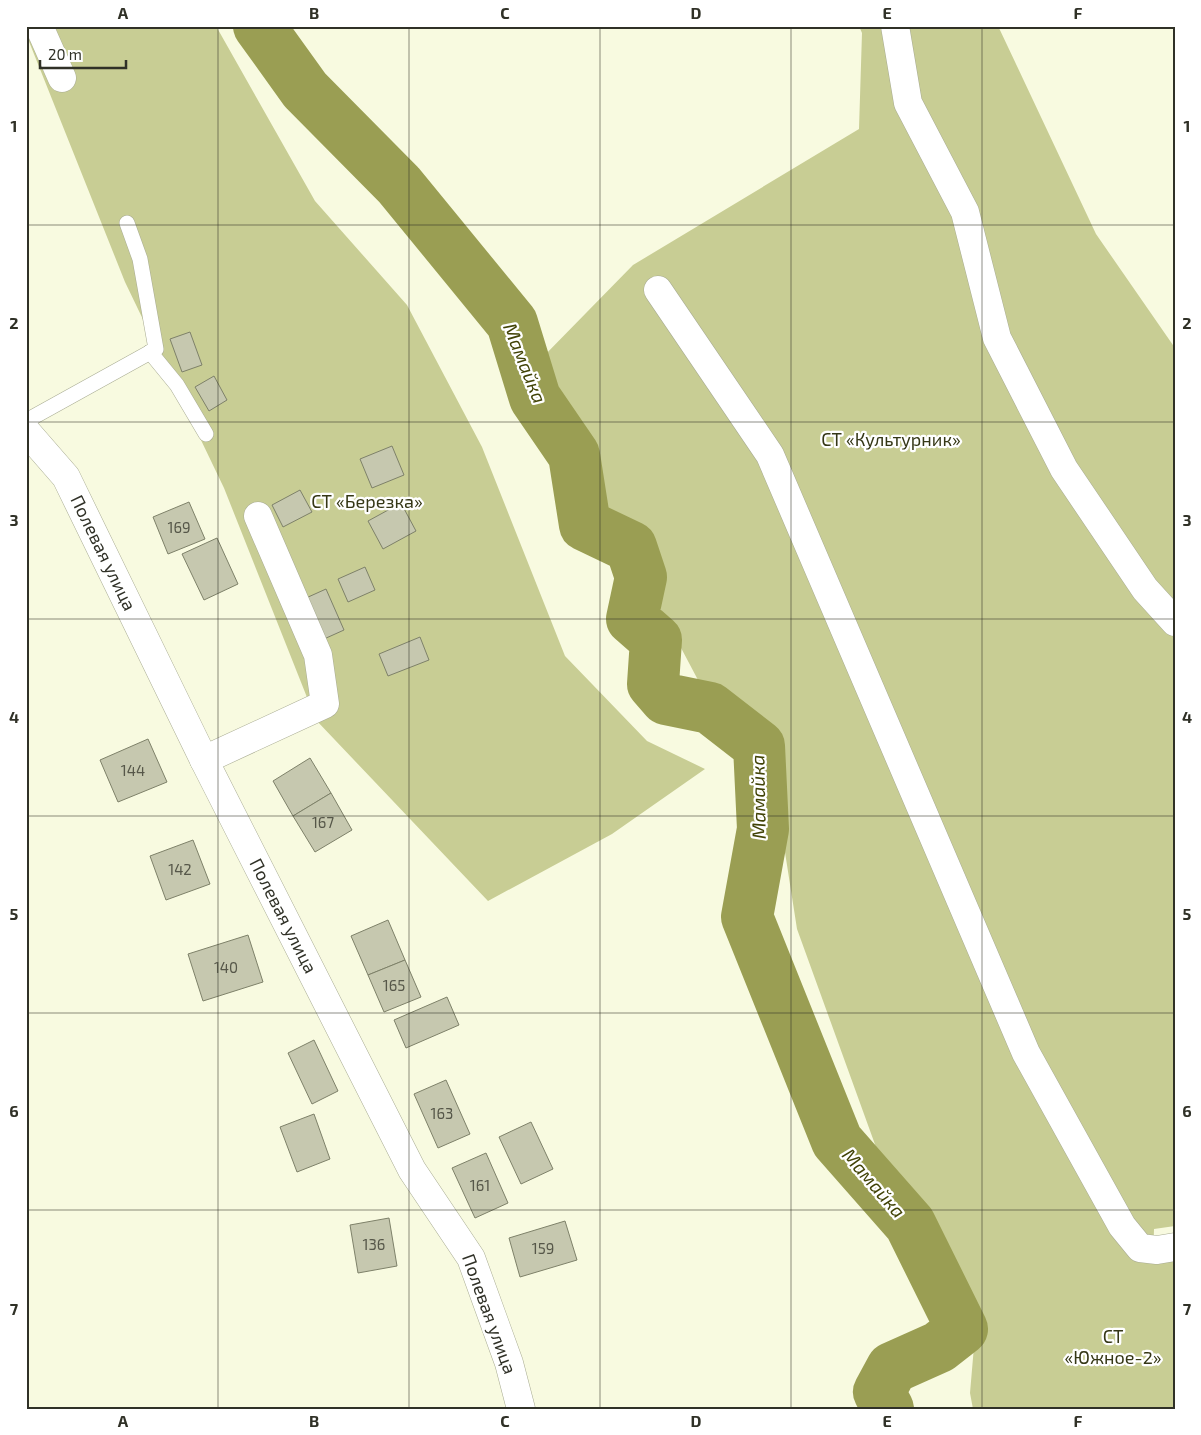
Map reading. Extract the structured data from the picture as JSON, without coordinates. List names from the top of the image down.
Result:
{
  "streets": {
    "street": ["Полевая улица"]
  },
  "water": ["Мамайка"],
  "parks": ["СТ «Культурник»", "СТ «Березка»", "СТ «Южное-2»"],
  "house_numbers": [
    "169",
    "144",
    "167",
    "142",
    "140",
    "165",
    "163",
    "161",
    "136",
    "159"
  ],
  "scale_bar": "20 m",
  "grid": {
    "columns": [
      "A",
      "B",
      "C",
      "D",
      "E",
      "F"
    ],
    "rows": [
      "1",
      "2",
      "3",
      "4",
      "5",
      "6",
      "7"
    ]
  }
}
